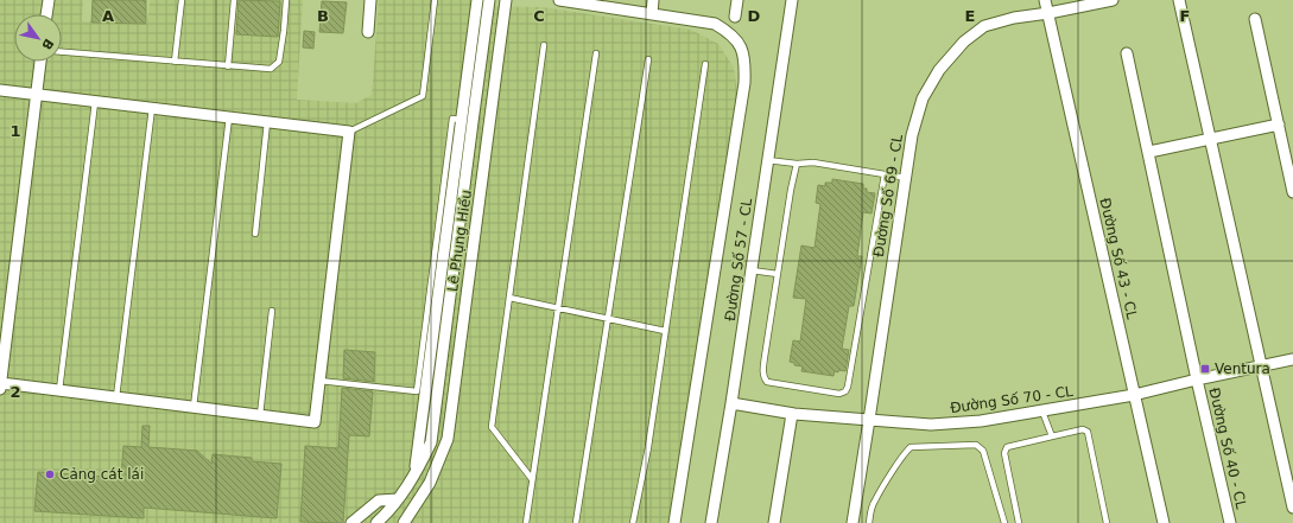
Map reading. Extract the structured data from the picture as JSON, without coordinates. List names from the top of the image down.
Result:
{
  "streets": {
    "street": [
      "Đường Số 69 - CL",
      "Lê Phụng Hiểu",
      "Đường Số 43 - CL",
      "Đường Số 57 - CL",
      "Đường Số 70 - CL",
      "Đường Số 40 - CL"
    ]
  },
  "crossings": [
    ["Đường Số 69 - CL", "Đường Số 43 - CL"],
    ["Đường Số 69 - CL", "Đường Số 70 - CL"],
    ["Đường Số 43 - CL", "Đường Số 70 - CL"],
    ["Đường Số 57 - CL", "Đường Số 70 - CL"],
    ["Đường Số 70 - CL", "Đường Số 40 - CL"]
  ],
  "places": {
    "transit": ["Ventura"],
    "other": ["Cảng cát lái"]
  },
  "north": "bottom right",
  "grid": {
    "columns": [
      "A",
      "B",
      "C",
      "D",
      "E",
      "F"
    ],
    "rows": ["1", "2"]
  }
}
